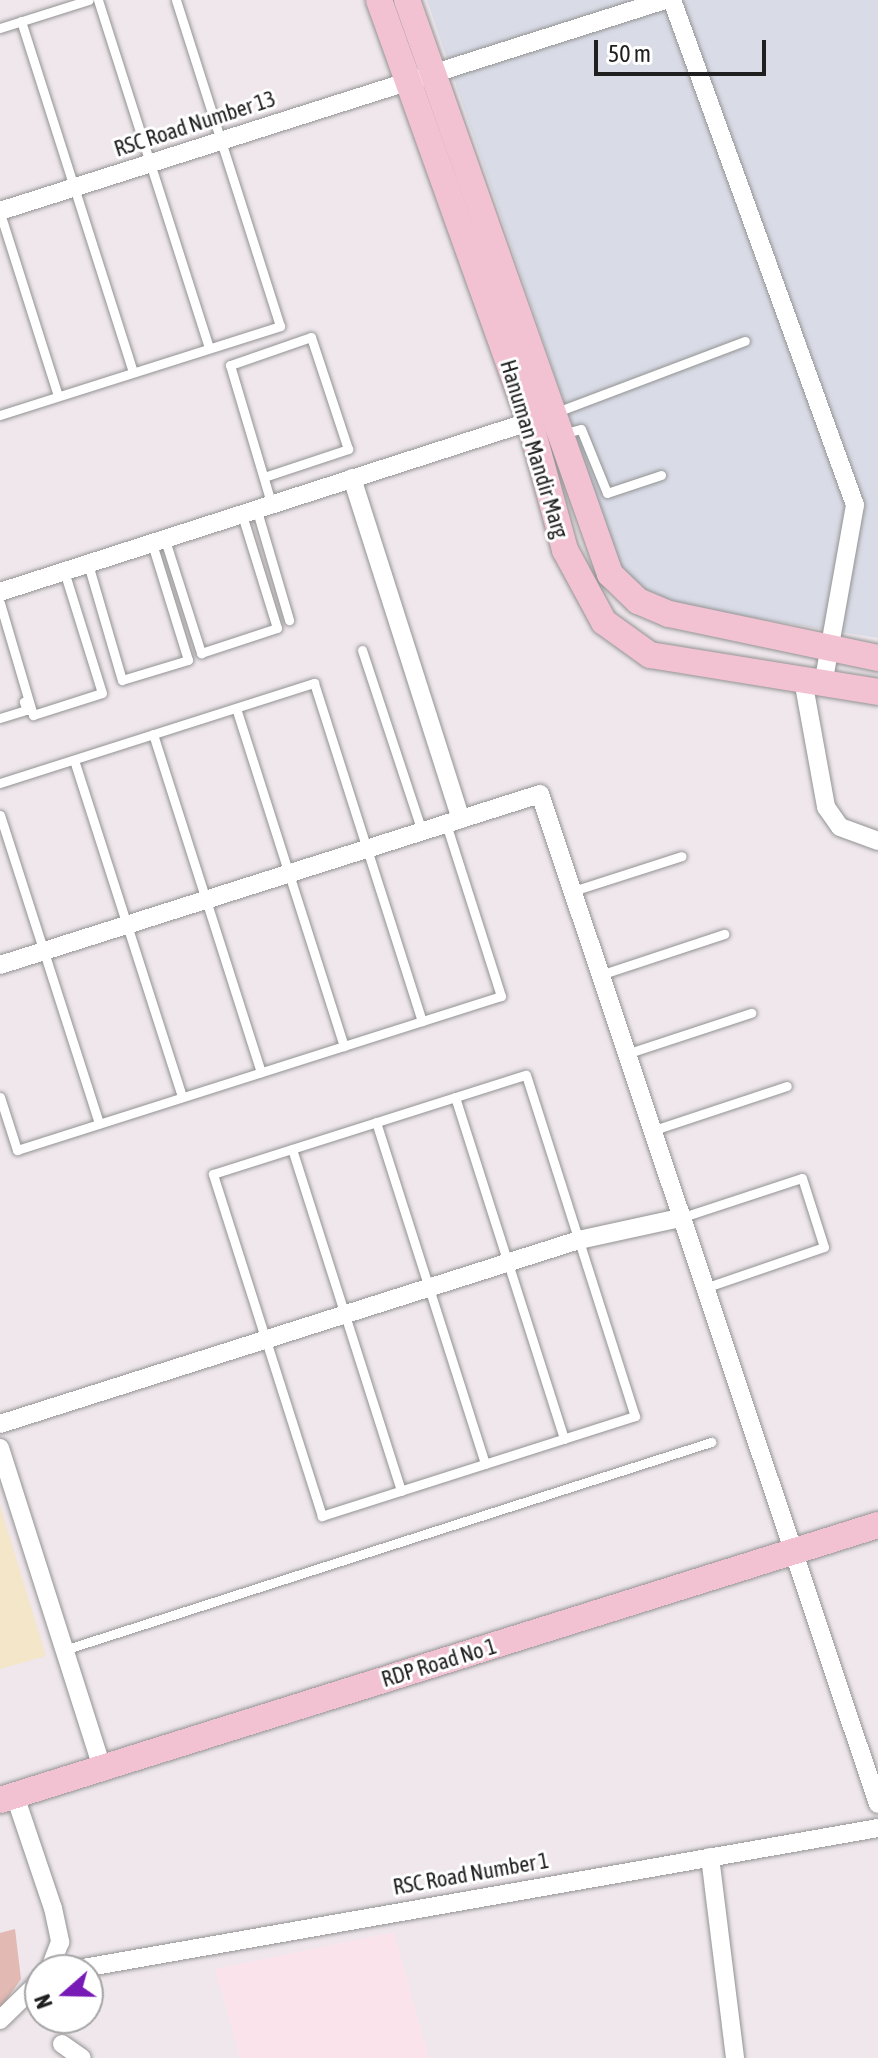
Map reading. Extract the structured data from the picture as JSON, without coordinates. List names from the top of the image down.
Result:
{
  "streets": {
    "street": [
      "RSC Road Number 13",
      "Hanuman Mandir Marg",
      "RDP Road No 1",
      "RSC Road Number 1"
    ]
  },
  "crossings": [
    ["RSC Road Number 13", "Hanuman Mandir Marg"]
  ],
  "scale_bar": "50 m",
  "north": "left"
}
